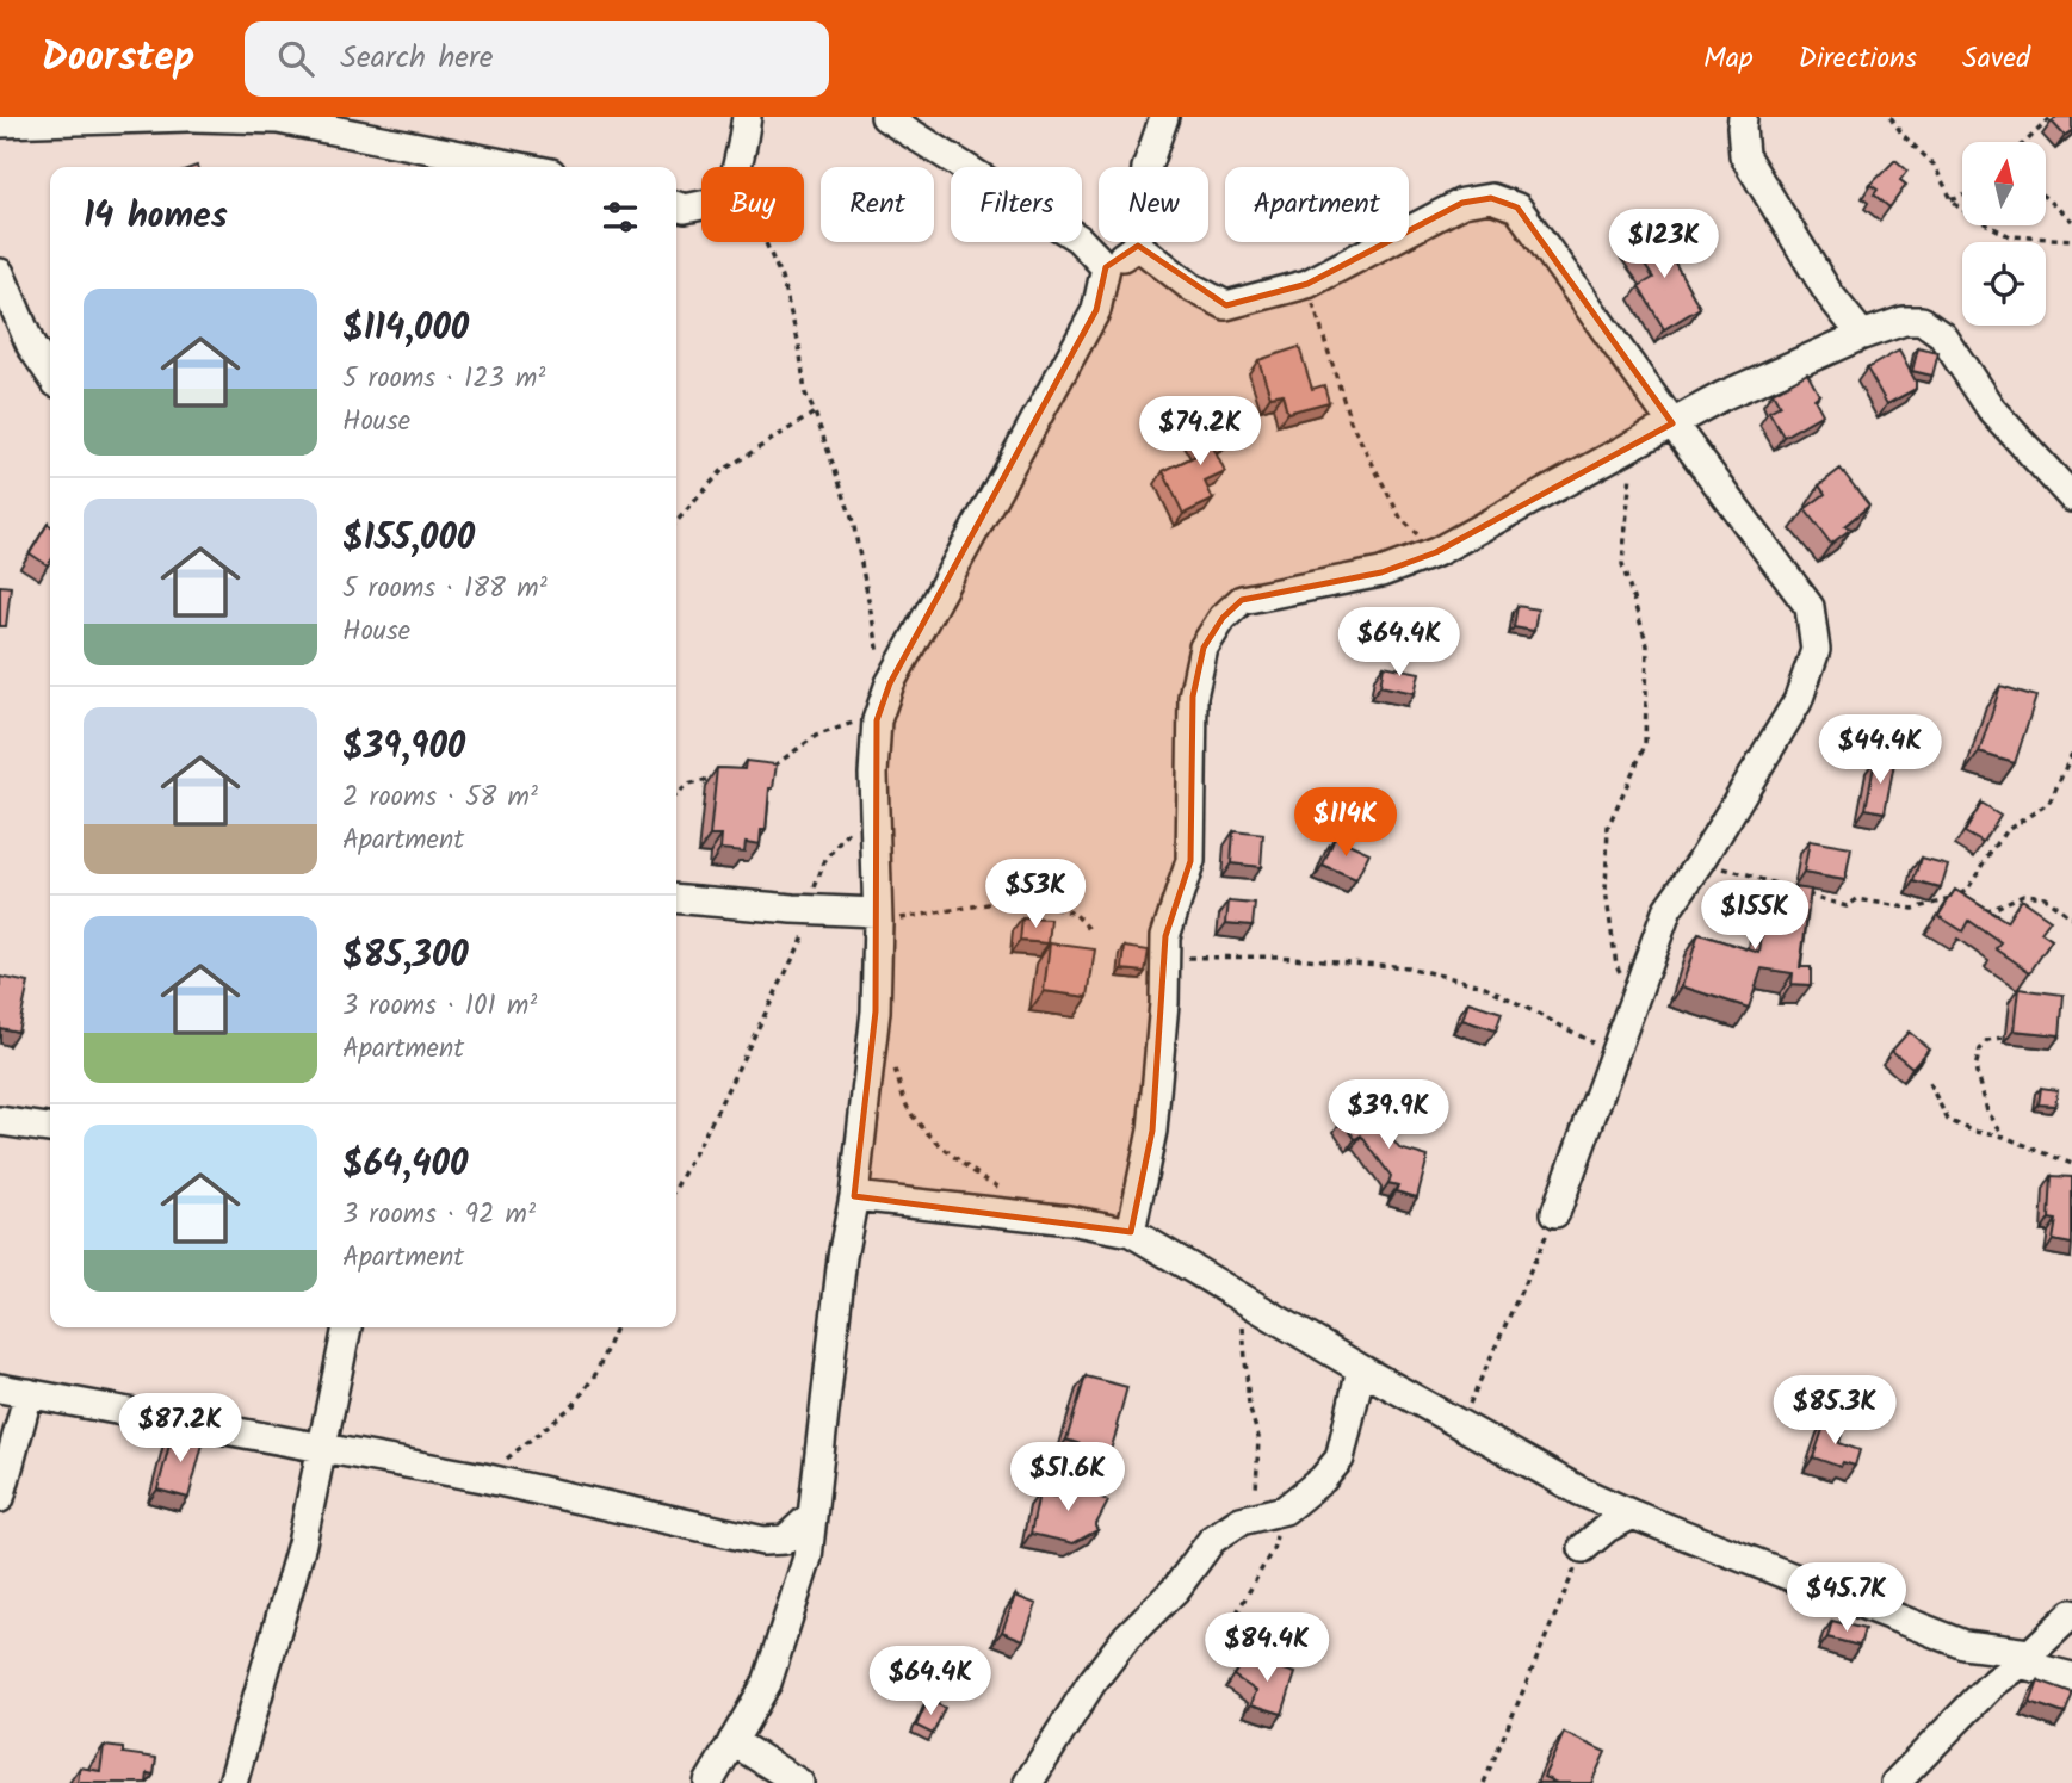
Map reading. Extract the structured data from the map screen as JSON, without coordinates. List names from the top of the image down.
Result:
{
  "north": "top",
  "page": {
    "header": "Doorstep",
    "search": "Search here",
    "nav": ["Map", "Directions", "Saved"],
    "chip": [
      "Buy",
      "Rent",
      "Filters",
      "New",
      "Apartment"
    ],
    "heading": "14 homes",
    "price": [
      "$123K",
      "$74.2K",
      "$64.4K",
      "$44.4K",
      "$114K",
      "$53K",
      "$155K",
      "$39.9K",
      "$85.3K",
      "$87.2K",
      "$51.6K",
      "$45.7K",
      "$84.4K",
      "$64.4K"
    ],
    "list": [
      {
        "name": "$114,000",
        "note": "5 rooms · 123 m² · House"
      },
      {
        "name": "$155,000",
        "note": "5 rooms · 188 m² · House"
      },
      {
        "name": "$39,900",
        "note": "2 rooms · 58 m² · Apartment"
      },
      {
        "name": "$85,300",
        "note": "3 rooms · 101 m² · Apartment"
      },
      {
        "name": "$64,400",
        "note": "3 rooms · 92 m² · Apartment"
      }
    ]
  }
}
